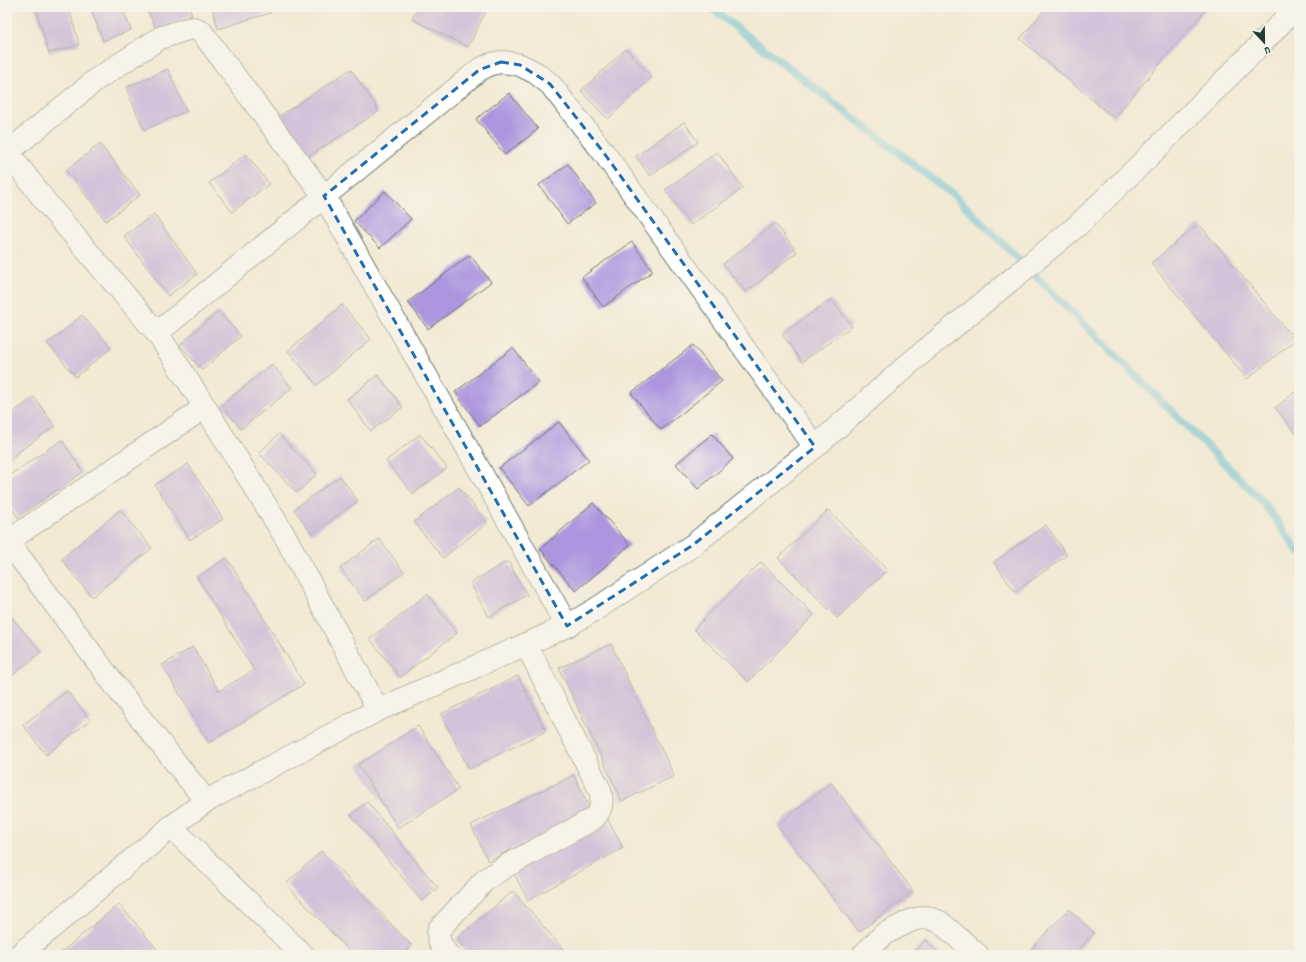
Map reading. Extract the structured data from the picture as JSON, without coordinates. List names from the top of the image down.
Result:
{
  "north": "bottom"
}
